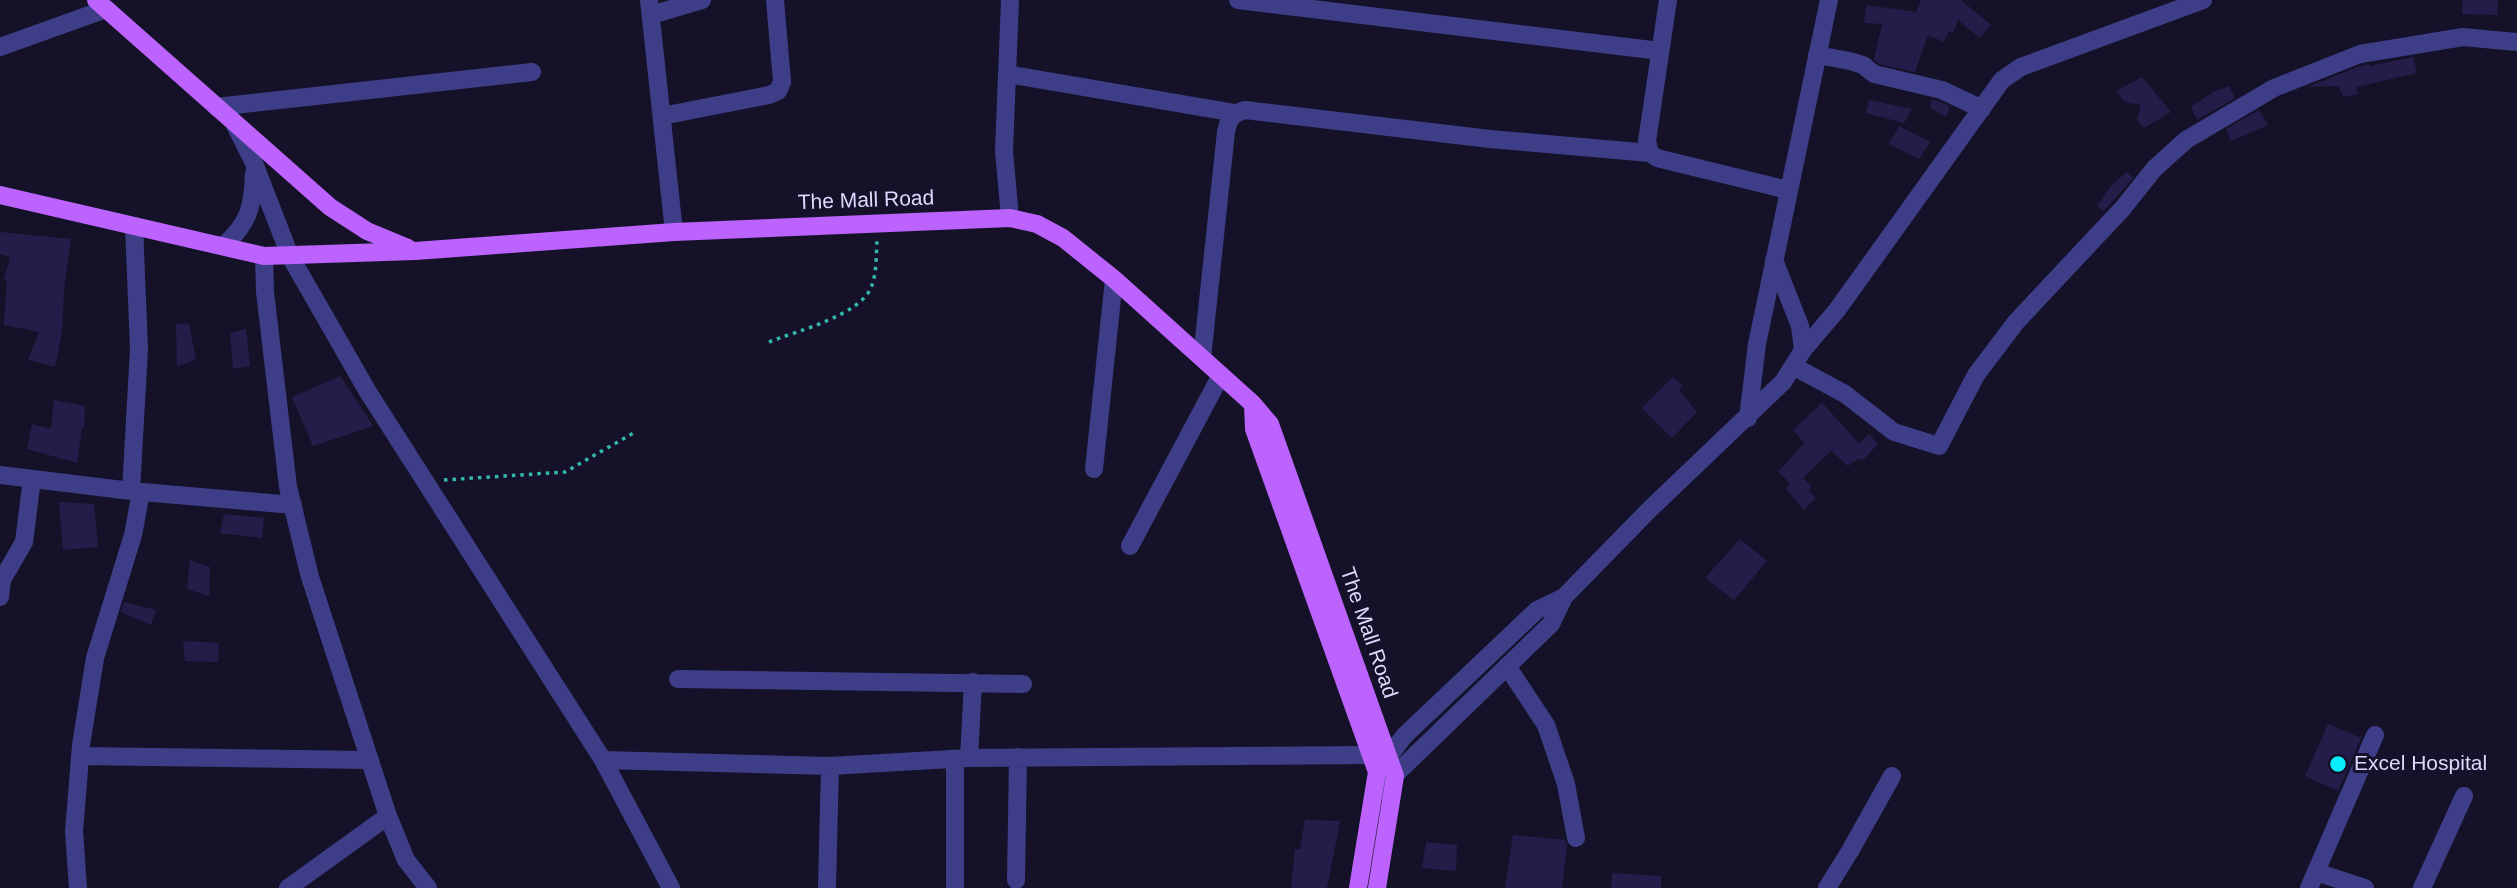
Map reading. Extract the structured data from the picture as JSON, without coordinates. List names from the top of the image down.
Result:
{
  "streets": {
    "main road": ["The Mall Road"]
  },
  "places": ["Excel Hospital"]
}
